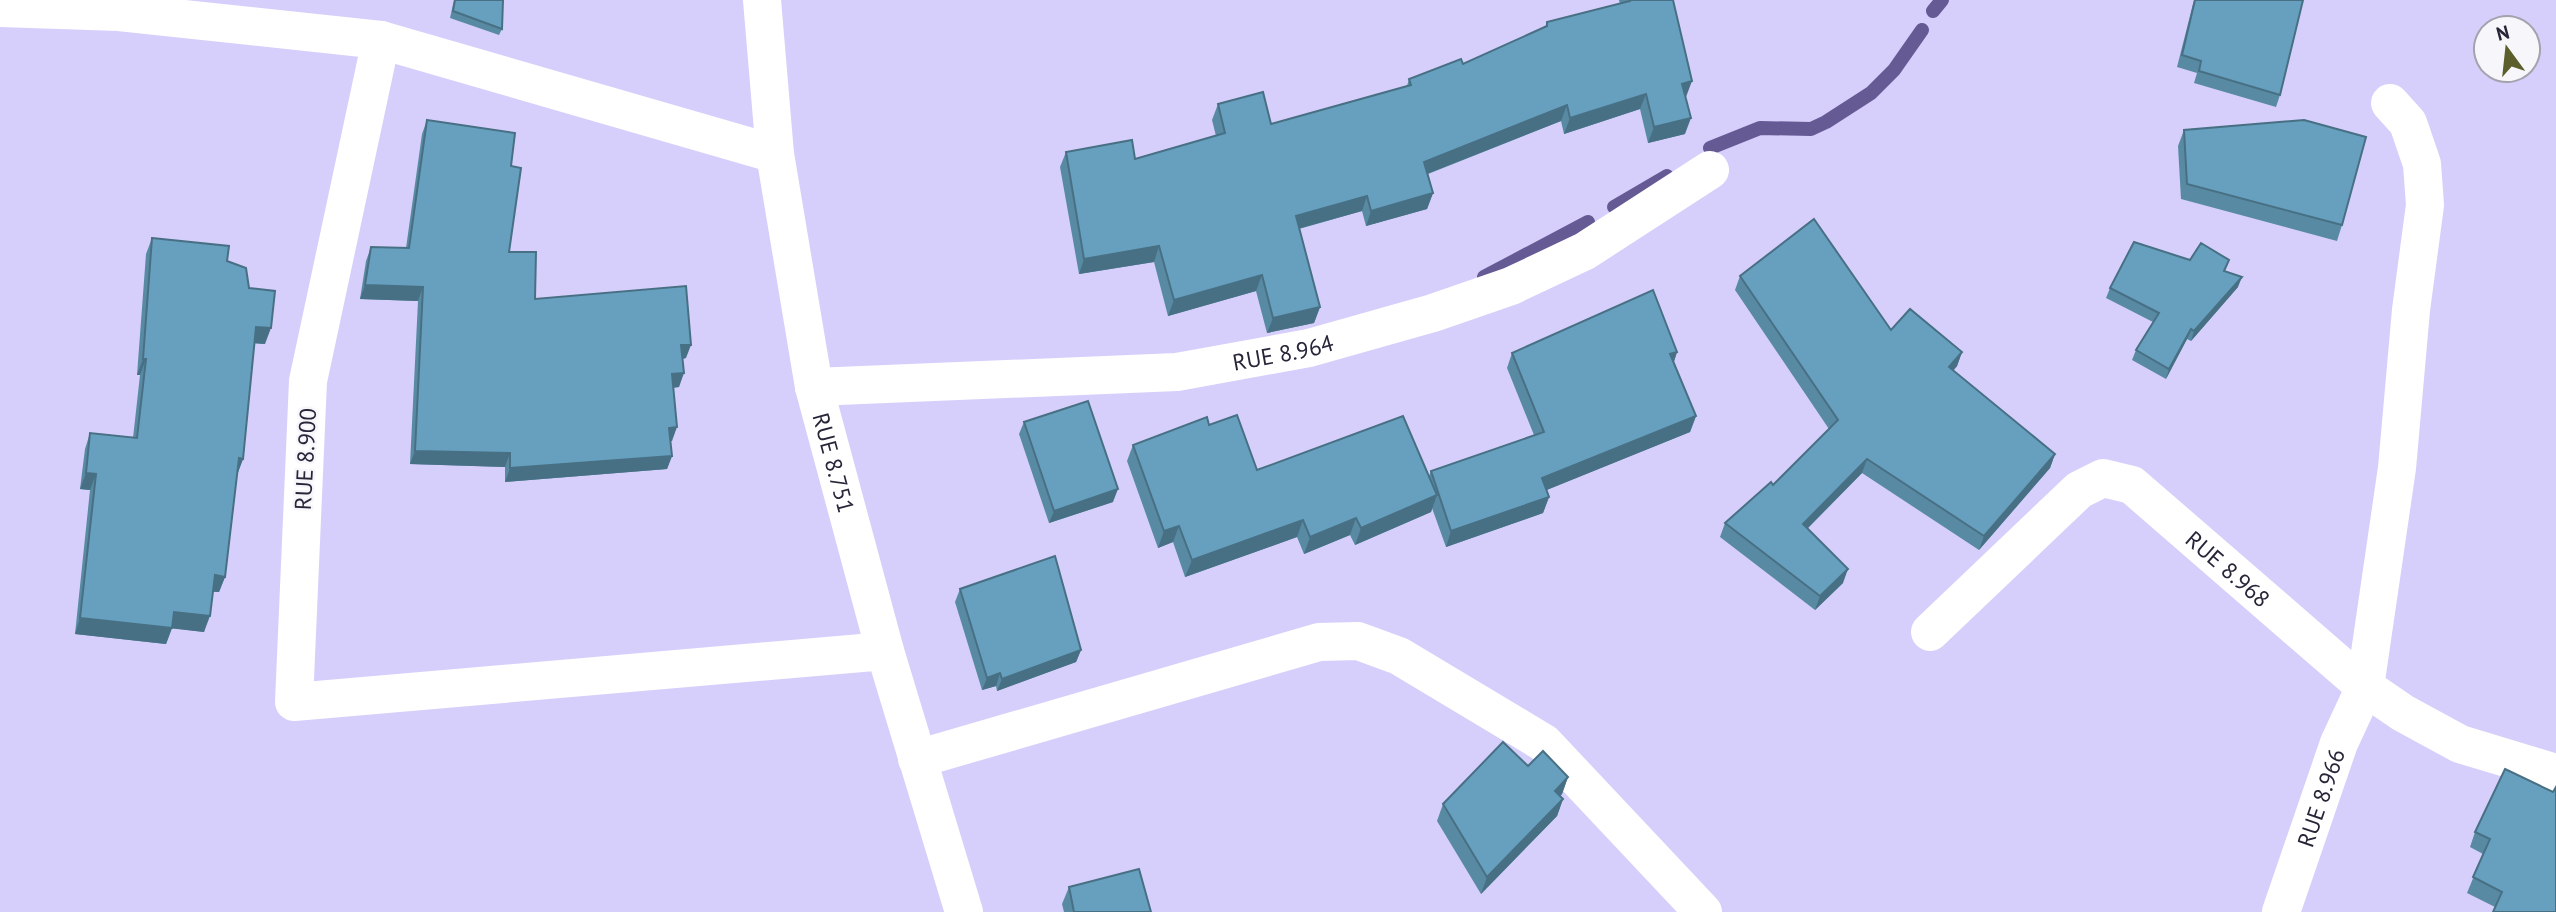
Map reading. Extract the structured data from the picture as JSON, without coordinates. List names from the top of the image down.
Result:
{
  "streets": {
    "street": [
      "RUE 8.964",
      "RUE 8.900",
      "RUE 8.751",
      "RUE 8.968",
      "RUE 8.966"
    ]
  },
  "crossings": [
    ["RUE 8.964", "RUE 8.751"],
    ["RUE 8.900", "RUE 8.751"],
    ["RUE 8.968", "RUE 8.966"]
  ],
  "north": "top"
}
